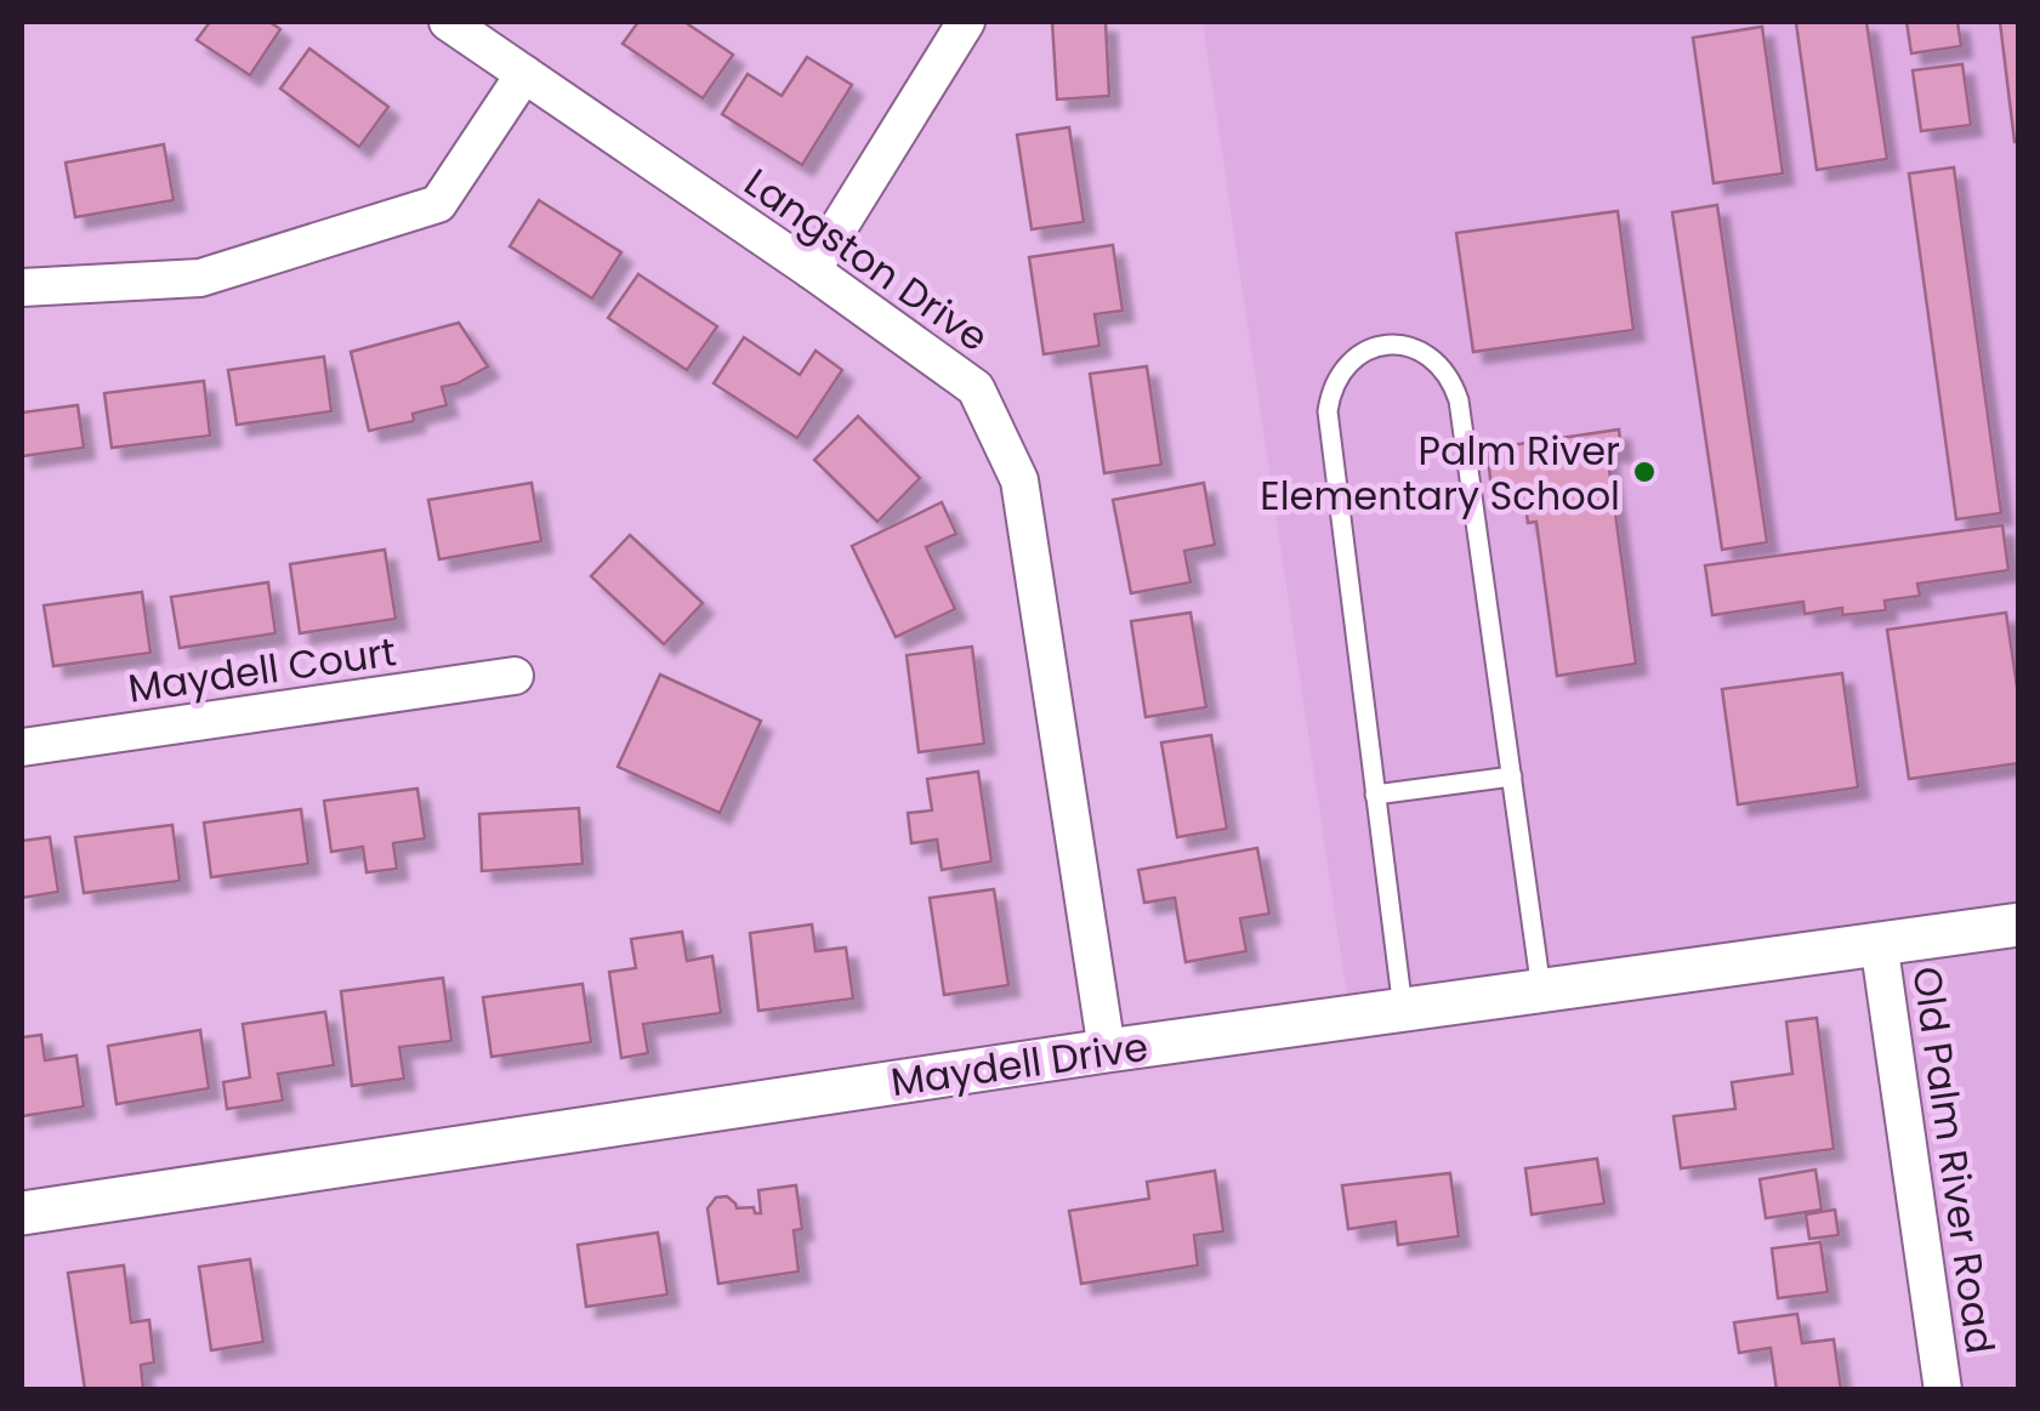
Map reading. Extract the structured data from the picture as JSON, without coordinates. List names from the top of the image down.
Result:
{
  "streets": {
    "street": [
      "Langston Drive",
      "Maydell Court",
      "Maydell Drive",
      "Old Palm River Road"
    ]
  },
  "crossings": [
    ["Langston Drive", "Maydell Drive"],
    ["Maydell Drive", "Old Palm River Road"]
  ],
  "places": ["Palm River Elementary School"]
}
